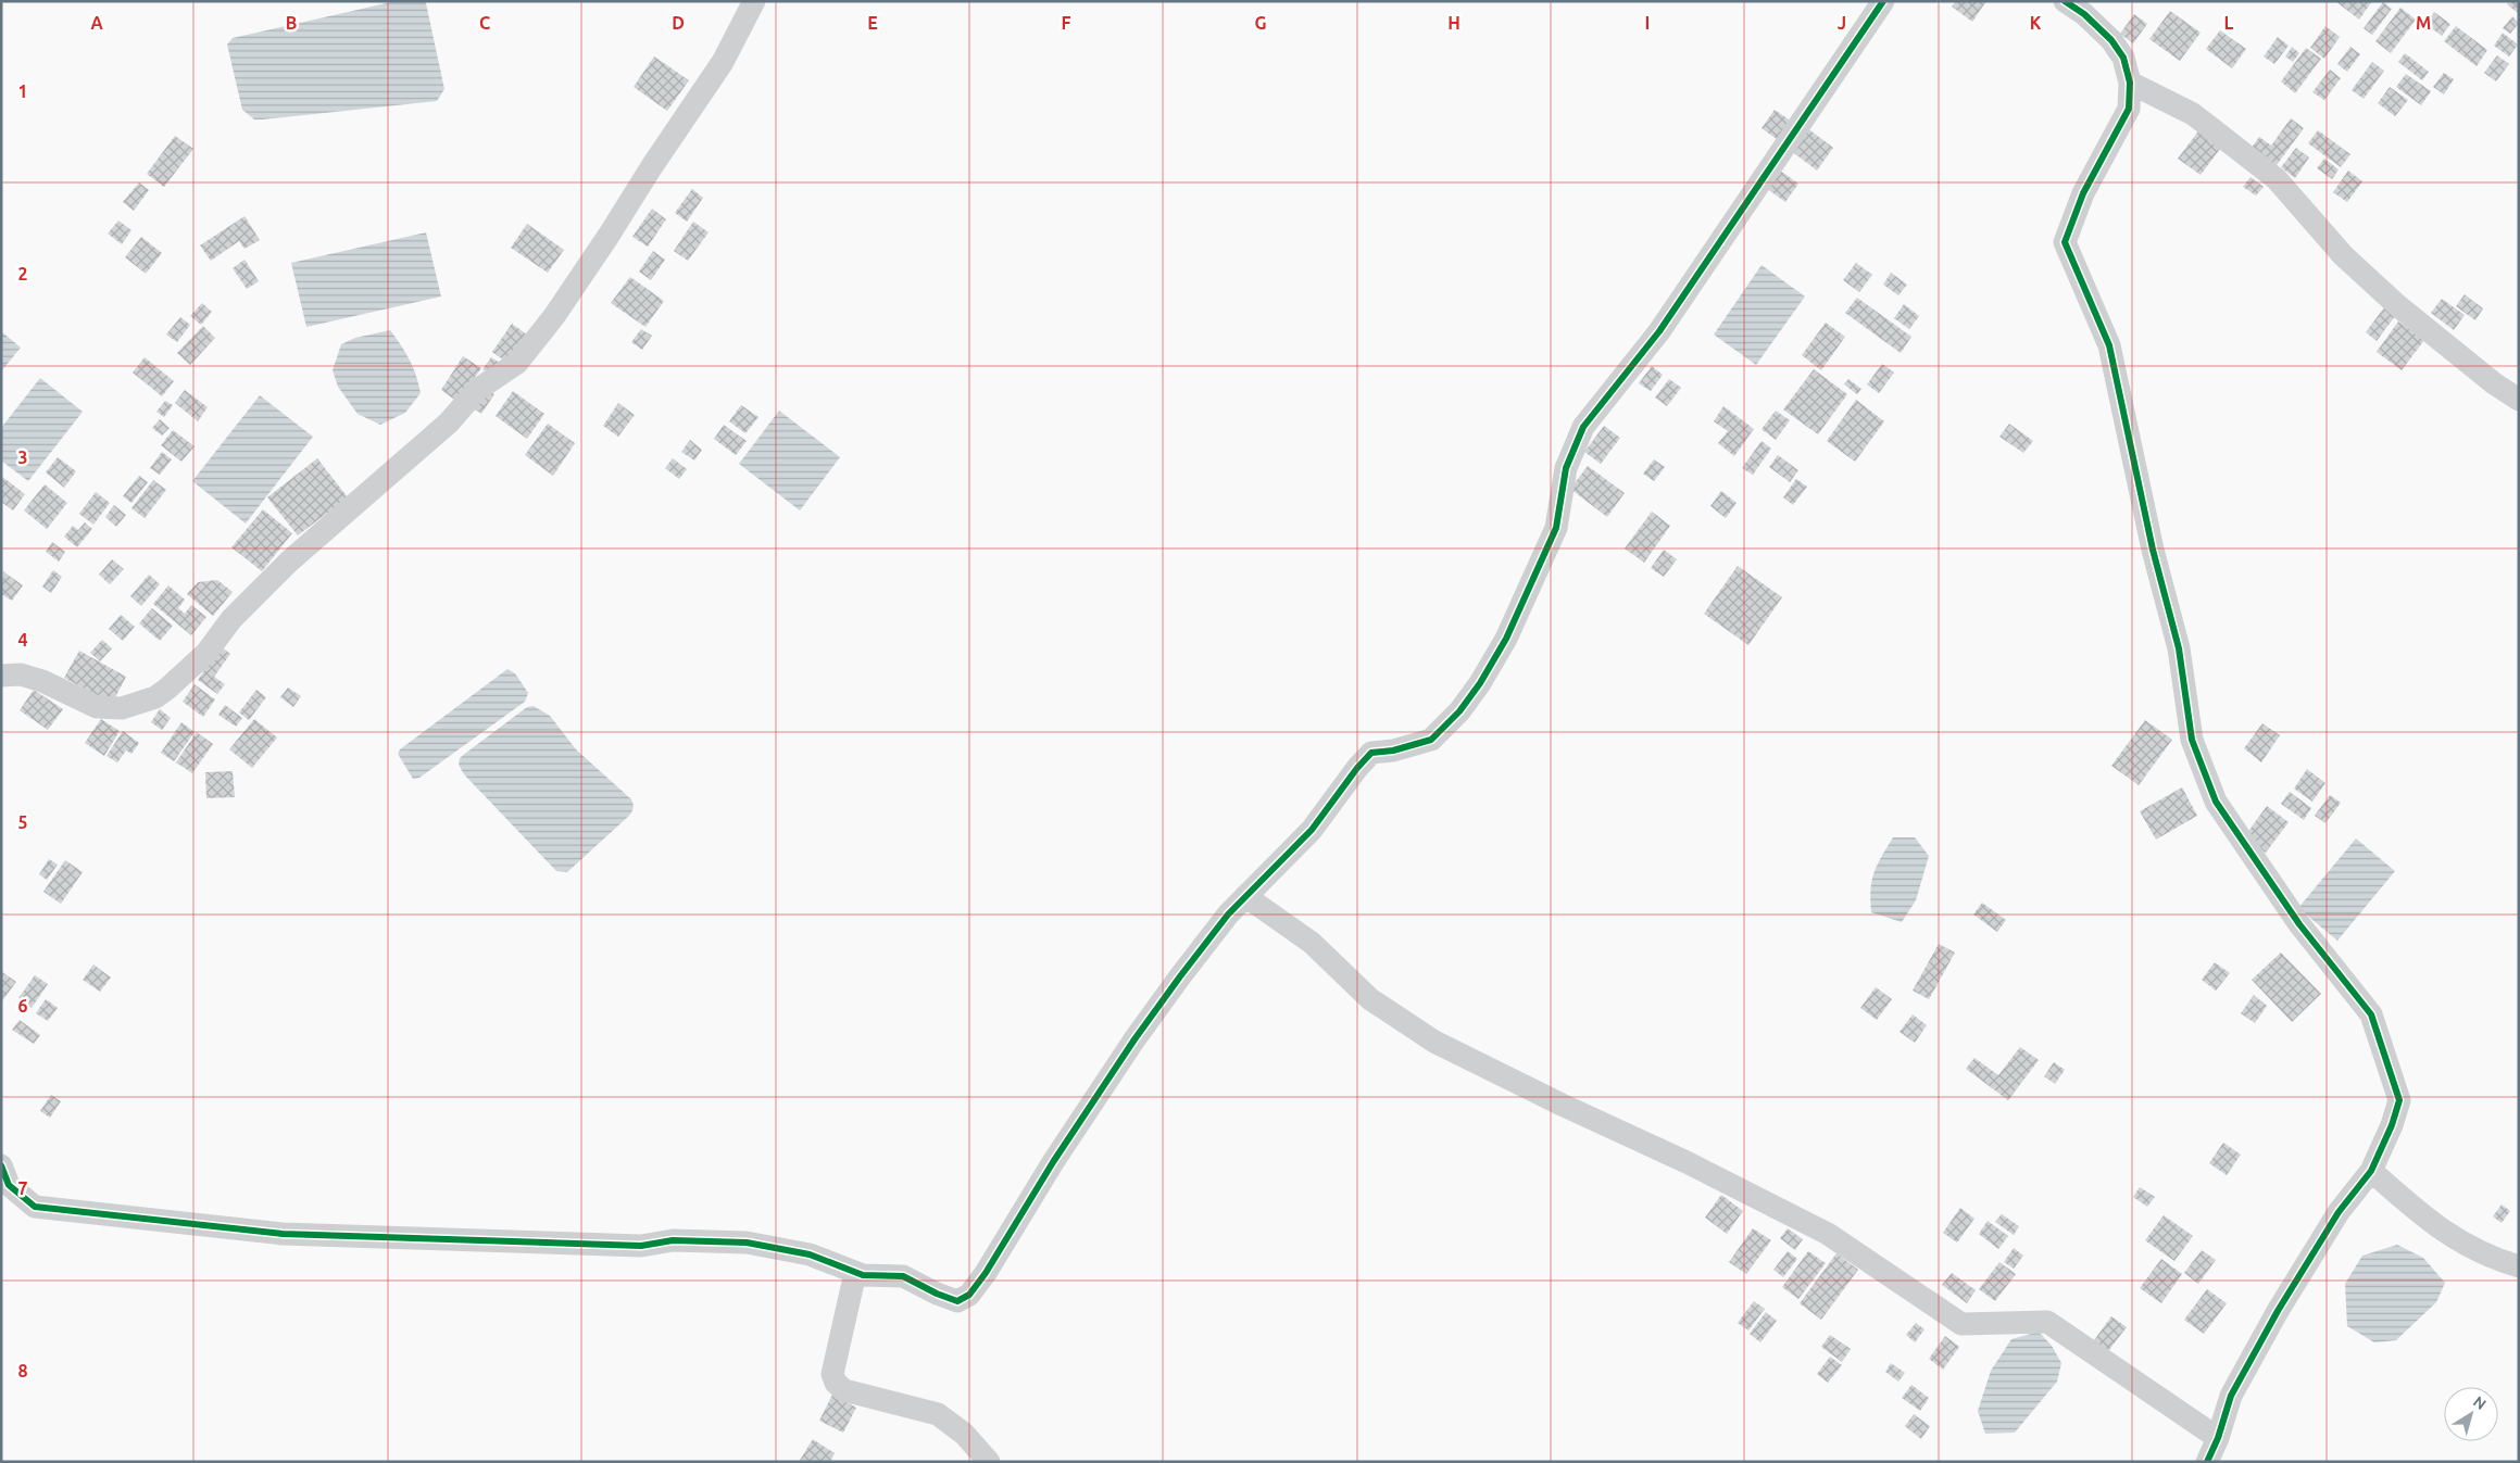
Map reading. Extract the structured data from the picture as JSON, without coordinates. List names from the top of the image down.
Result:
{
  "north": "top right",
  "grid": {
    "columns": [
      "A",
      "B",
      "C",
      "D",
      "E",
      "F",
      "G",
      "H",
      "I",
      "J",
      "K",
      "L",
      "M"
    ],
    "rows": [
      "1",
      "2",
      "3",
      "4",
      "5",
      "6",
      "7",
      "8"
    ]
  }
}
